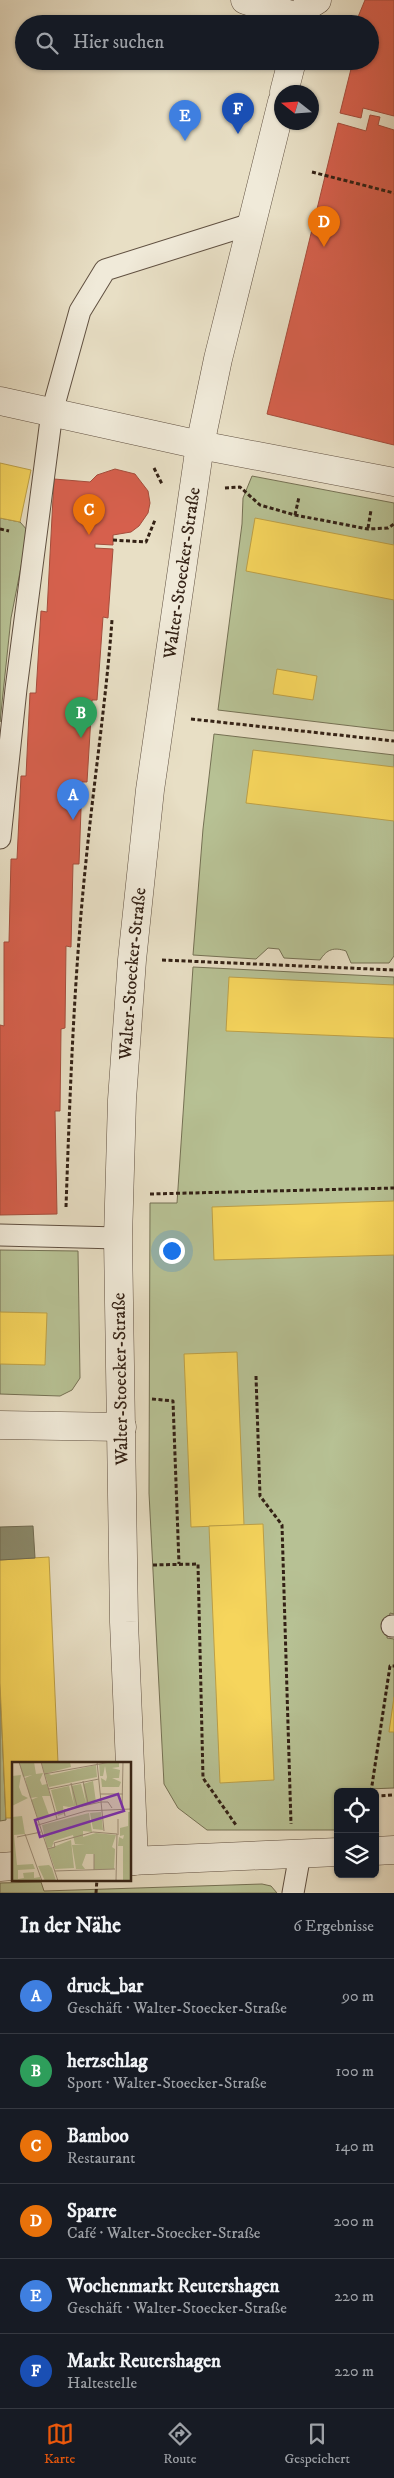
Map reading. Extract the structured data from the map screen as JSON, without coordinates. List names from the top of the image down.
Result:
{
  "streets": {
    "street": ["Walter-Stoecker-Straße"]
  },
  "north": "left",
  "page": {
    "search": "Hier suchen",
    "pins": [
      "F",
      "E",
      "D",
      "C",
      "B",
      "A"
    ],
    "heading": ["In der Nähe", "6 Ergebnisse"],
    "list": [
      {
        "mark": "A",
        "name": "druck_bar",
        "note": "Geschäft · Walter-Stoecker-Straße",
        "value": "90 m"
      },
      {
        "mark": "B",
        "name": "herzschlag",
        "note": "Sport · Walter-Stoecker-Straße",
        "value": "100 m"
      },
      {
        "mark": "C",
        "name": "Bamboo",
        "note": "Restaurant",
        "value": "140 m"
      },
      {
        "mark": "D",
        "name": "Sparre",
        "note": "Café · Walter-Stoecker-Straße",
        "value": "200 m"
      },
      {
        "mark": "E",
        "name": "Wochenmarkt Reutershagen",
        "note": "Geschäft · Walter-Stoecker-Straße",
        "value": "220 m"
      },
      {
        "mark": "F",
        "name": "Markt Reutershagen",
        "note": "Haltestelle",
        "value": "220 m"
      }
    ],
    "nav": ["Karte", "Route", "Gespeichert"]
  }
}
